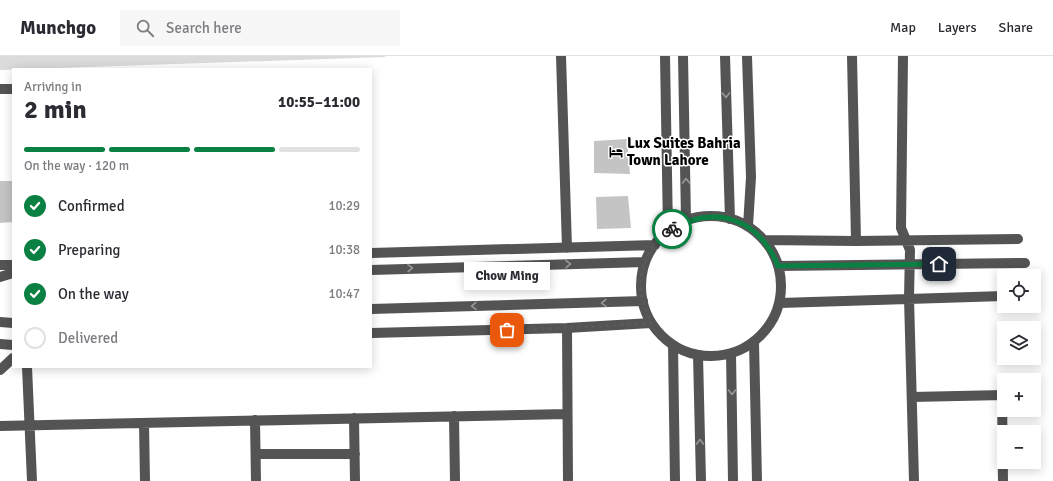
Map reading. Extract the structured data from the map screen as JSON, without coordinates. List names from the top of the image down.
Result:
{
  "places": {
    "hotel": ["Lux Suites Bahria Town Lahore"],
    "other": ["Chow Ming"]
  },
  "page": {
    "header": "Munchgo",
    "search": "Search here",
    "nav": ["Map", "Layers", "Share"],
    "heading": ["2 min", "Arriving in", "10:55–11:00"],
    "bar": "On the way · 120 m",
    "list": [
      ["Confirmed", "10:29"],
      ["Preparing", "10:38"],
      ["On the way", "10:47"],
      "Delivered"
    ],
    "bubble": "Chow Ming",
    "map_buttons": ["+", "−"]
  }
}
